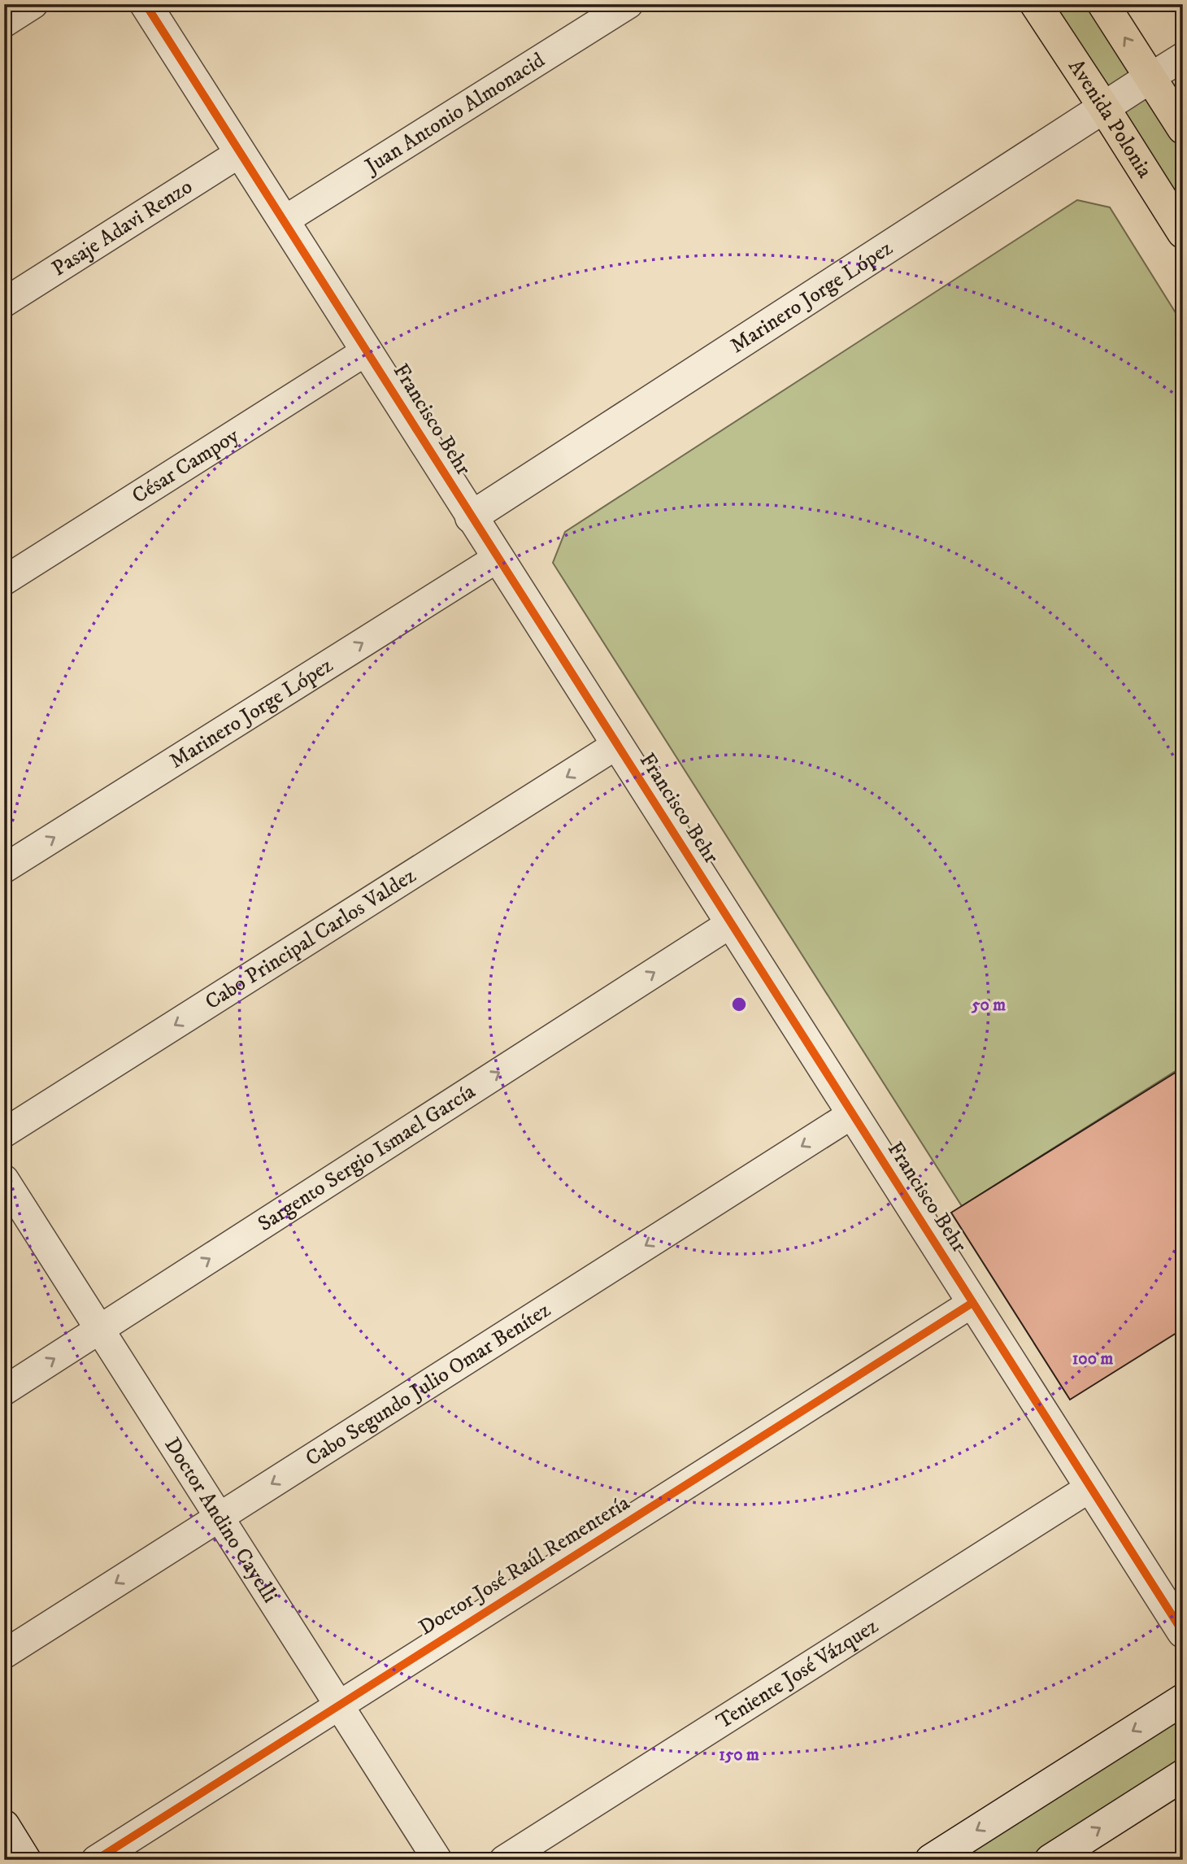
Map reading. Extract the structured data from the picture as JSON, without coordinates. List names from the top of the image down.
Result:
{
  "streets": {
    "main road": ["Avenida Polonia"],
    "street": [
      "Juan Antonio Almonacid",
      "Pasaje Adavi Renzo",
      "Marinero Jorge López",
      "Francisco Behr",
      "César Campoy",
      "Cabo Principal Carlos Valdez",
      "Sargento Sergio Ismael García",
      "Cabo Segundo Julio Omar Benítez",
      "Doctor Andino Cayelli",
      "Doctor José Raúl Rementería",
      "Teniente José Vázquez"
    ]
  },
  "crossings": [
    ["Juan Antonio Almonacid", "Francisco Behr"],
    ["Avenida Polonia", "Marinero Jorge López"],
    ["Pasaje Adavi Renzo", "Francisco Behr"],
    ["Marinero Jorge López", "Francisco Behr"],
    ["Francisco Behr", "César Campoy"],
    ["Francisco Behr", "Cabo Principal Carlos Valdez"],
    ["Francisco Behr", "Sargento Sergio Ismael García"],
    ["Francisco Behr", "Cabo Segundo Julio Omar Benítez"],
    ["Francisco Behr", "Doctor José Raúl Rementería"],
    ["Francisco Behr", "Teniente José Vázquez"],
    ["Sargento Sergio Ismael García", "Doctor Andino Cayelli"],
    ["Cabo Segundo Julio Omar Benítez", "Doctor Andino Cayelli"],
    ["Doctor Andino Cayelli", "Doctor José Raúl Rementería"]
  ],
  "one_way": [
    "Marinero Jorge López",
    "Cabo Principal Carlos Valdez",
    "Sargento Sergio Ismael García",
    "Cabo Segundo Julio Omar Benítez"
  ],
  "rings": ["50 m", "100 m", "150 m"]
}
